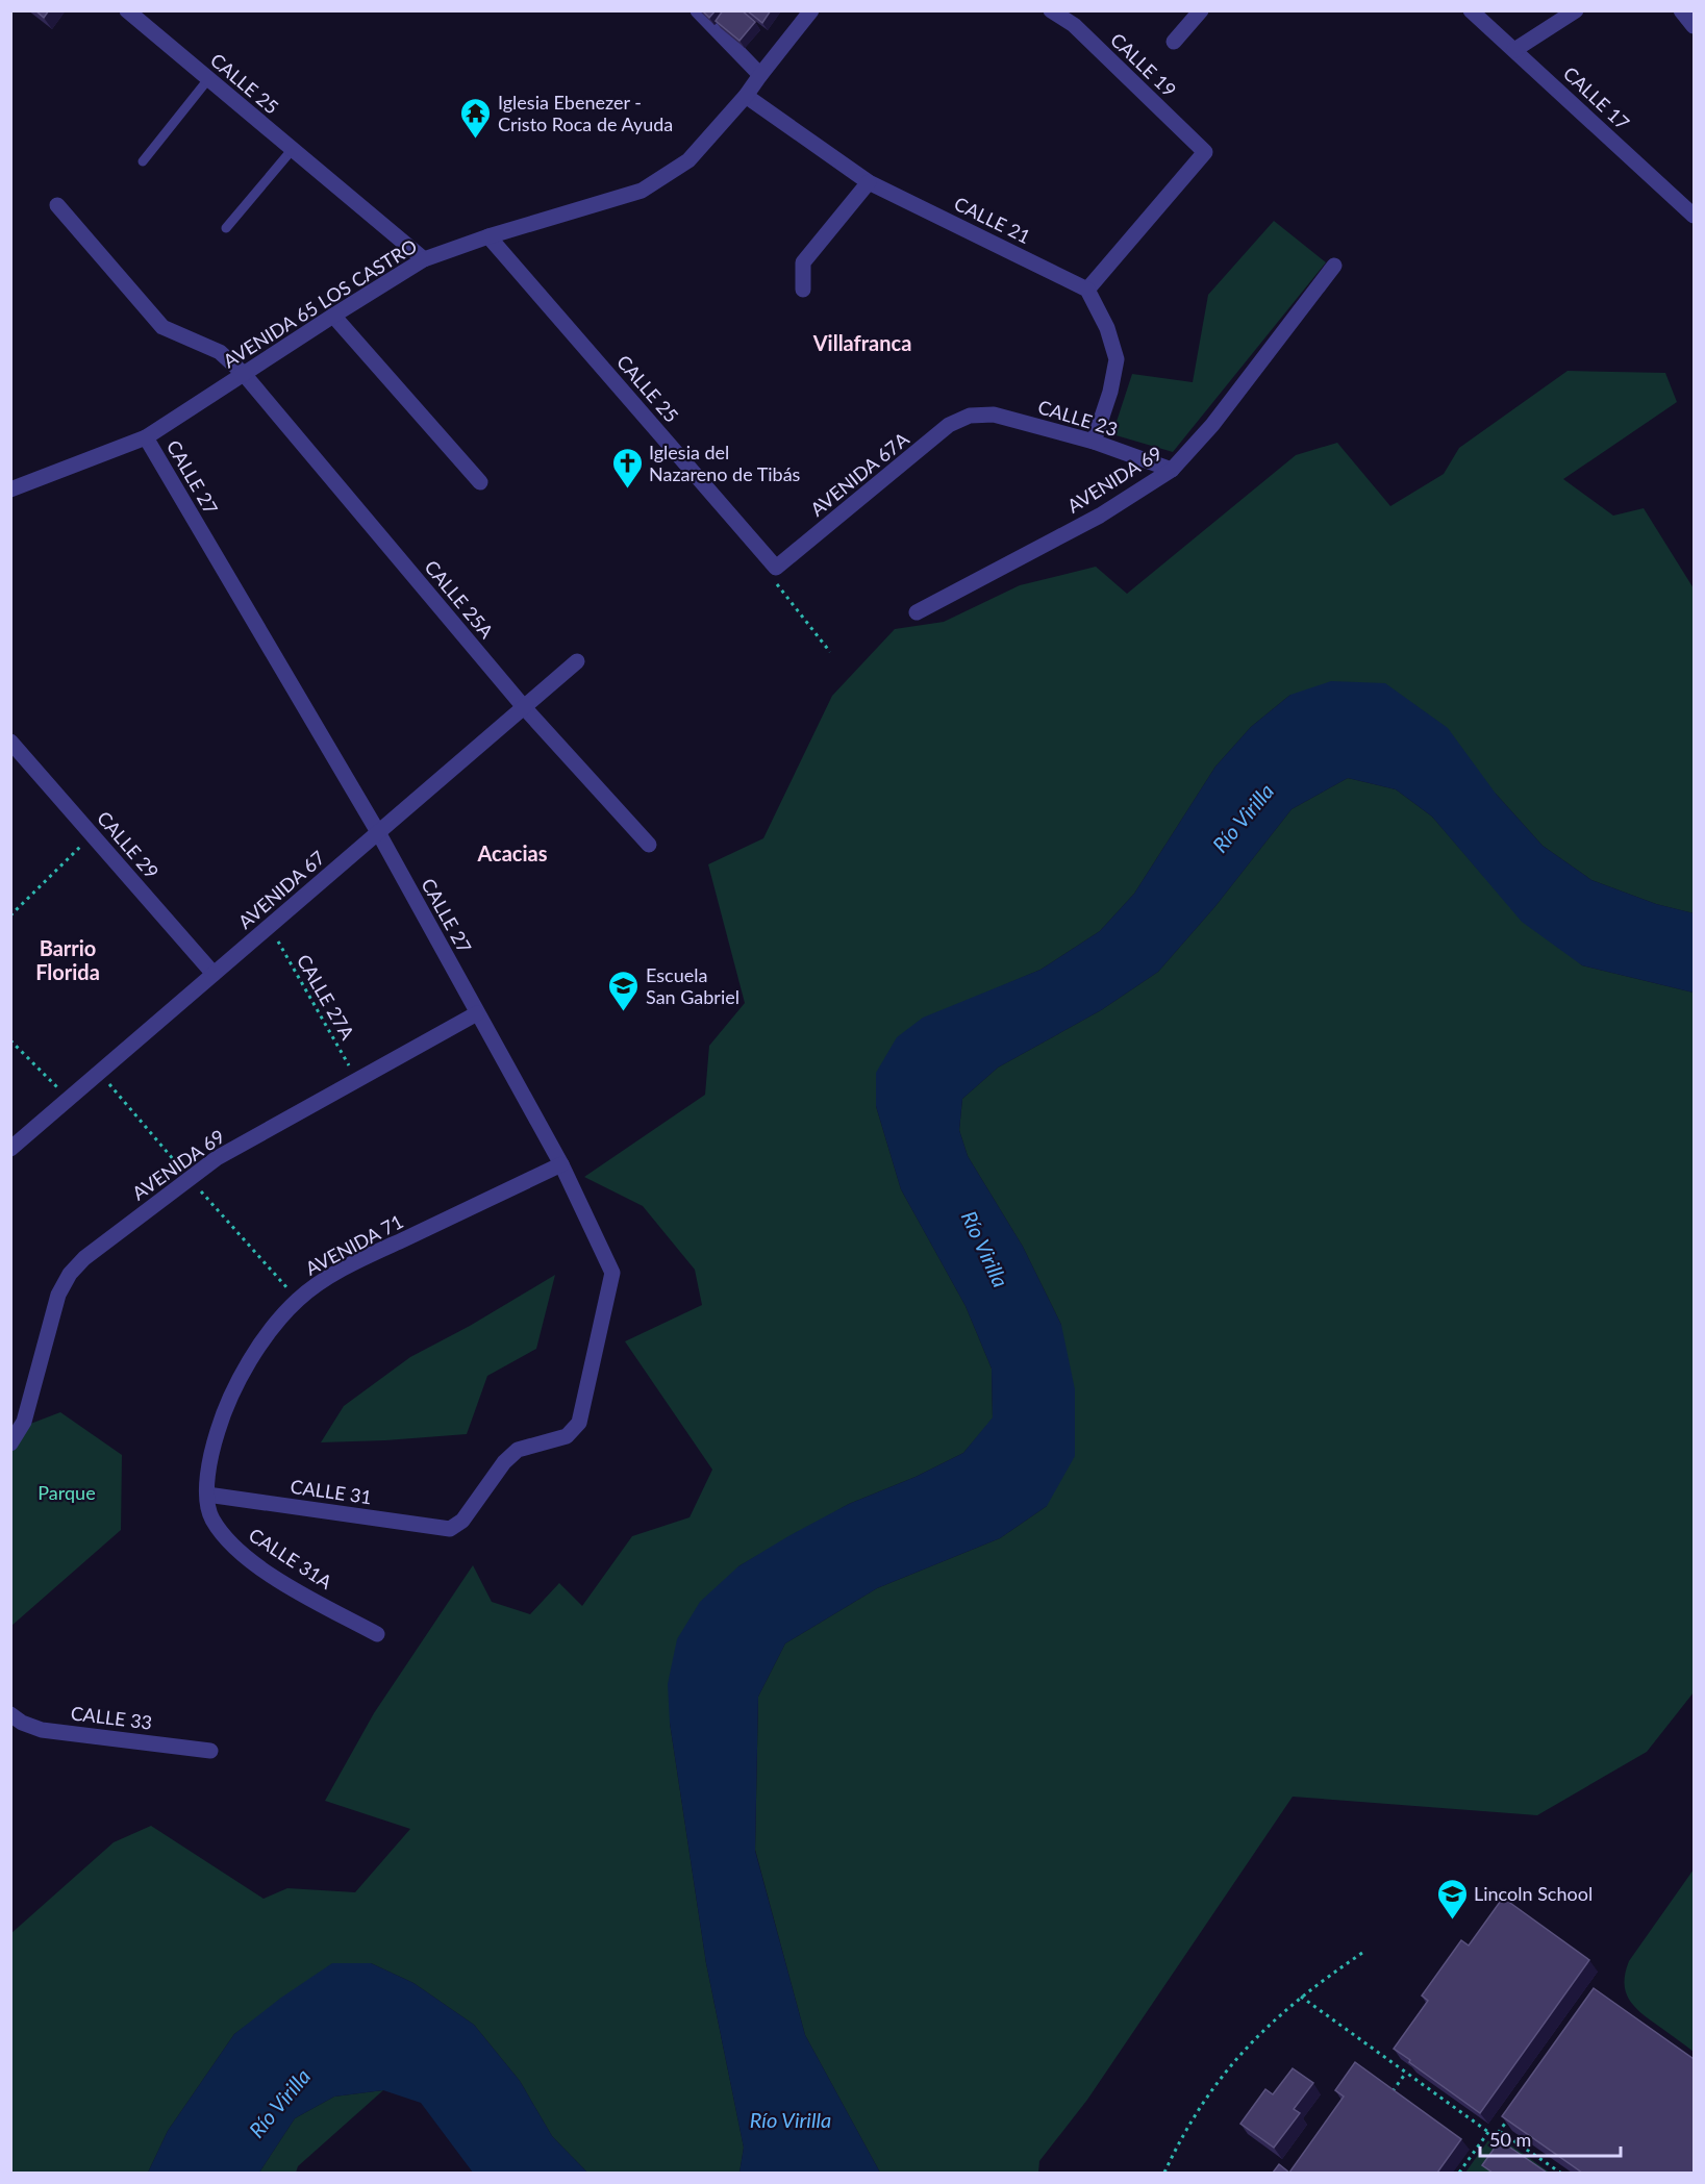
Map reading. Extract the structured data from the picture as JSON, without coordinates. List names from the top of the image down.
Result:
{
  "streets": {
    "street": [
      "CALLE 19",
      "CALLE 25",
      "CALLE 17",
      "CALLE 21",
      "AVENIDA 65 LOS CASTRO",
      "CALLE 23",
      "AVENIDA 67A",
      "CALLE 27",
      "AVENIDA 69",
      "CALLE 25A",
      "CALLE 29",
      "AVENIDA 67",
      "AVENIDA 71",
      "CALLE 31",
      "CALLE 31A",
      "CALLE 33"
    ],
    "path": ["CALLE 27A"]
  },
  "crossings": [
    ["CALLE 19", "CALLE 21"],
    ["CALLE 25", "AVENIDA 65 LOS CASTRO"],
    ["CALLE 25", "AVENIDA 67A"],
    ["CALLE 21", "AVENIDA 65 LOS CASTRO"],
    ["AVENIDA 65 LOS CASTRO", "CALLE 27"],
    ["AVENIDA 65 LOS CASTRO", "CALLE 25A"],
    ["CALLE 23", "AVENIDA 67A"],
    ["CALLE 23", "AVENIDA 69"],
    ["CALLE 27", "AVENIDA 69"],
    ["CALLE 27", "AVENIDA 67"],
    ["CALLE 27", "AVENIDA 71"],
    ["CALLE 27", "CALLE 31"],
    ["AVENIDA 69", "CALLE 27A"],
    ["CALLE 25A", "AVENIDA 67"],
    ["CALLE 29", "AVENIDA 67"],
    ["AVENIDA 67", "CALLE 27A"],
    ["AVENIDA 71", "CALLE 31"],
    ["AVENIDA 71", "CALLE 31A"],
    ["CALLE 31", "CALLE 31A"]
  ],
  "districts": ["Villafranca", "Acacias", "Barrio Florida"],
  "water": ["Río Virilla"],
  "parks": ["Parque"],
  "places": {
    "temple": ["Iglesia Ebenezer - Cristo Roca de Ayuda"],
    "church": ["Iglesia del Nazareno de Tibás"],
    "school or university": ["Escuela San Gabriel", "Lincoln School"]
  },
  "scale_bar": "50 m"
}
